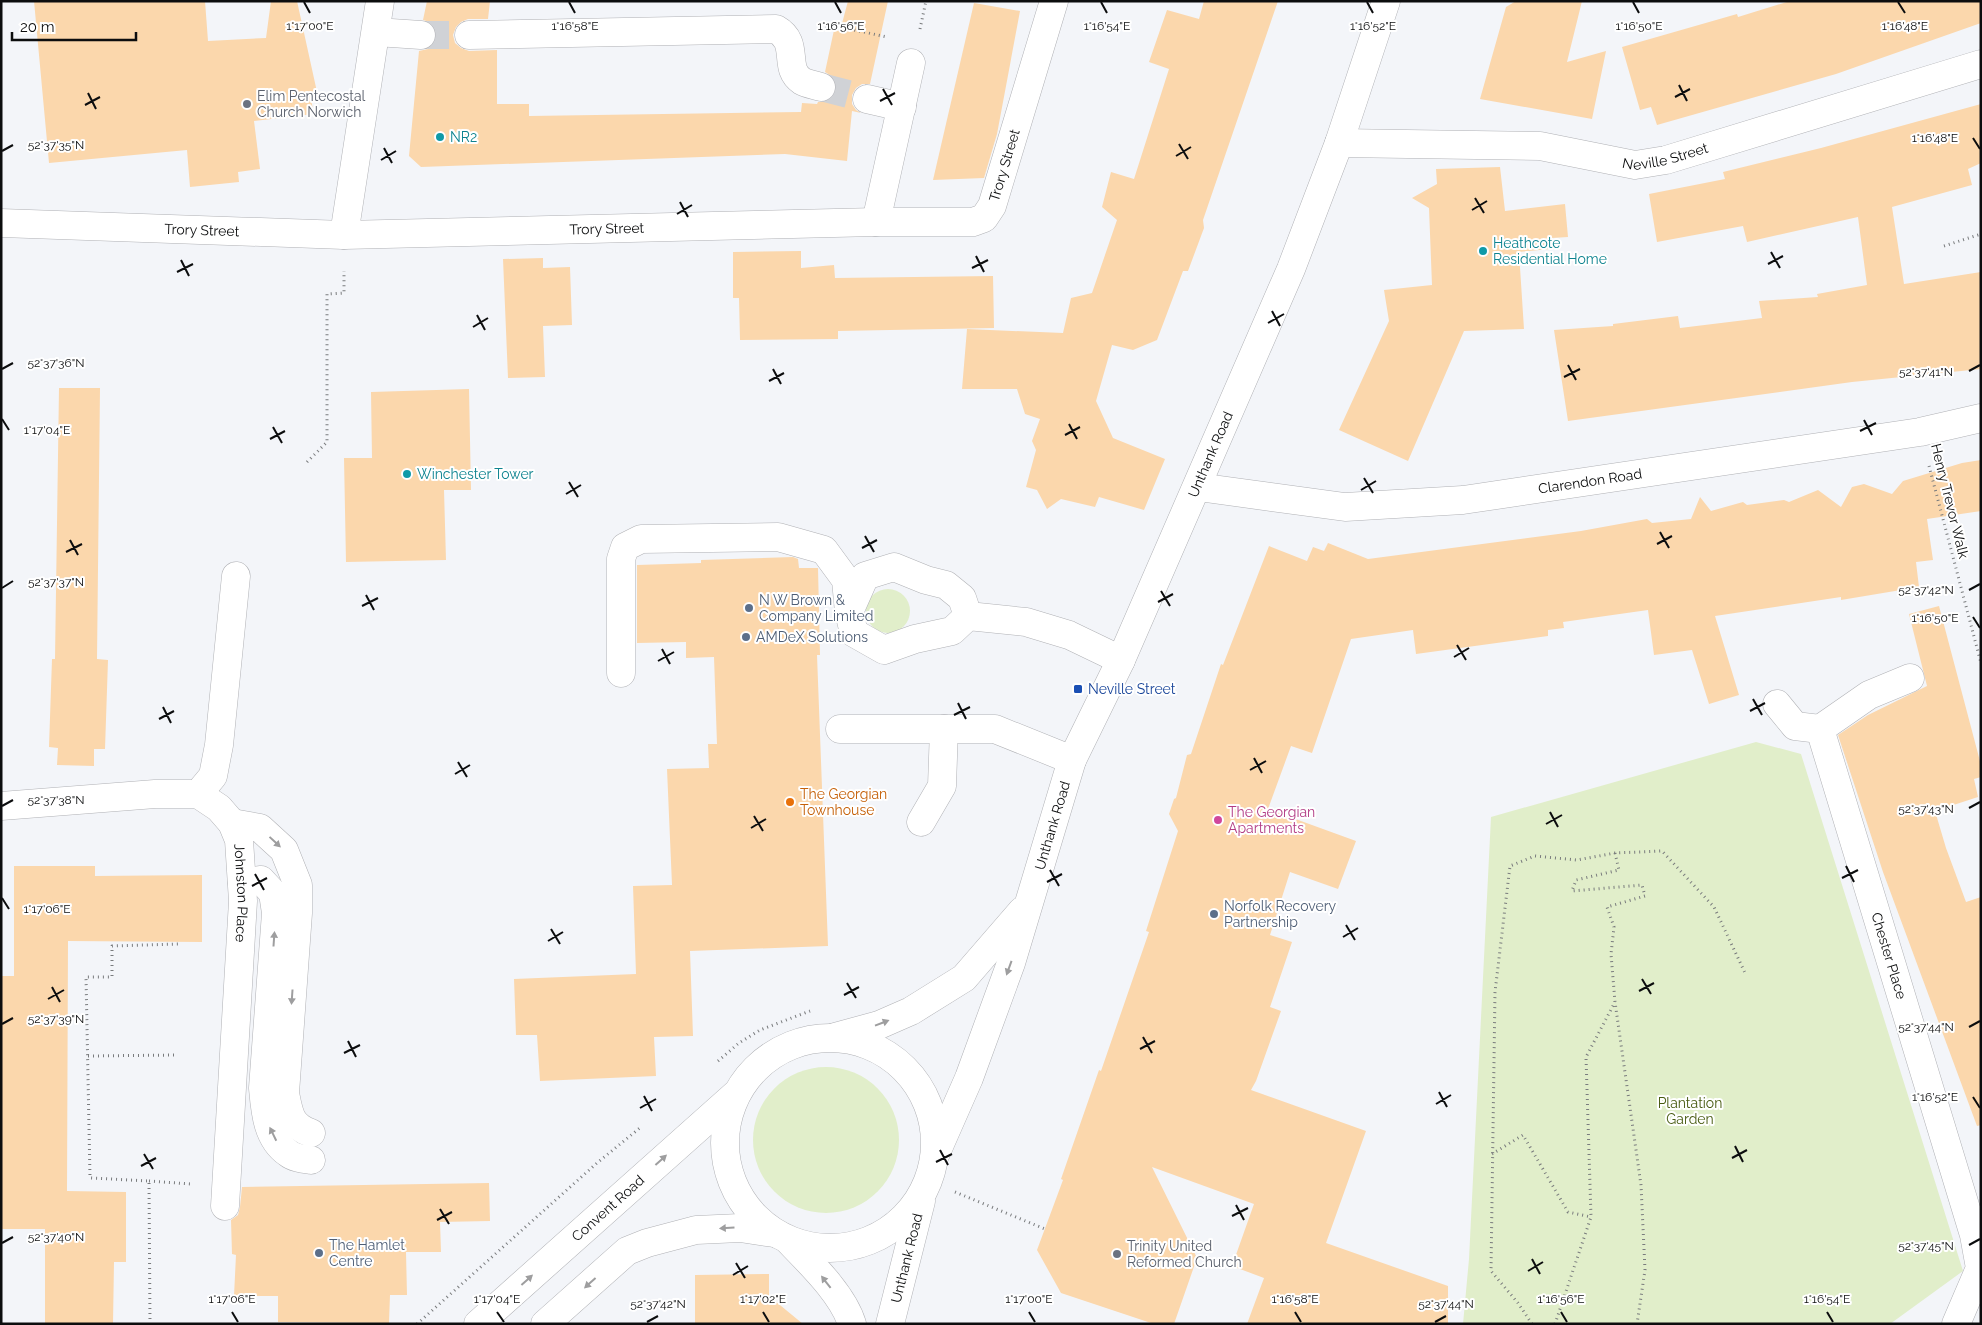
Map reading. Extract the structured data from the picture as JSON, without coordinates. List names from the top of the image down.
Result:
{
  "streets": {
    "street": [
      "Neville Street",
      "Trory Street",
      "Unthank Road",
      "Clarendon Road",
      "Johnston Place",
      "Chester Place",
      "Convent Road"
    ],
    "path": ["Henry Trevor Walk"]
  },
  "crossings": [
    ["Neville Street", "Unthank Road"],
    ["Unthank Road", "Clarendon Road"],
    ["Clarendon Road", "Henry Trevor Walk"]
  ],
  "one_way": ["Convent Road"],
  "parks": ["Plantation Garden"],
  "places": {
    "other": [
      "Elim Pentecostal Church Norwich",
      "NR2",
      "Heathcote Residential Home",
      "Winchester Tower",
      "N W Brown & Company Limited",
      "AMDeX Solutions",
      "The Georgian Townhouse",
      "The Georgian Apartments",
      "Norfolk Recovery Partnership",
      "The Hamlet Centre",
      "Trinity United Reformed Church"
    ],
    "transit": ["Neville Street"]
  },
  "scale_bar": "20 m",
  "coordinates": [
    "1°17'00\"E",
    "1°16'58\"E",
    "1°16'56\"E",
    "1°16'54\"E",
    "1°16'52\"E",
    "1°16'50\"E",
    "1°16'48\"E",
    "52°37'35\"N",
    "52°37'36\"N",
    "52°37'41\"N",
    "1°17'04\"E",
    "52°37'37\"N",
    "52°37'42\"N",
    "52°37'38\"N",
    "52°37'43\"N",
    "1°17'06\"E",
    "52°37'39\"N",
    "52°37'44\"N",
    "52°37'40\"N",
    "52°37'45\"N",
    "1°17'02\"E"
  ]
}
